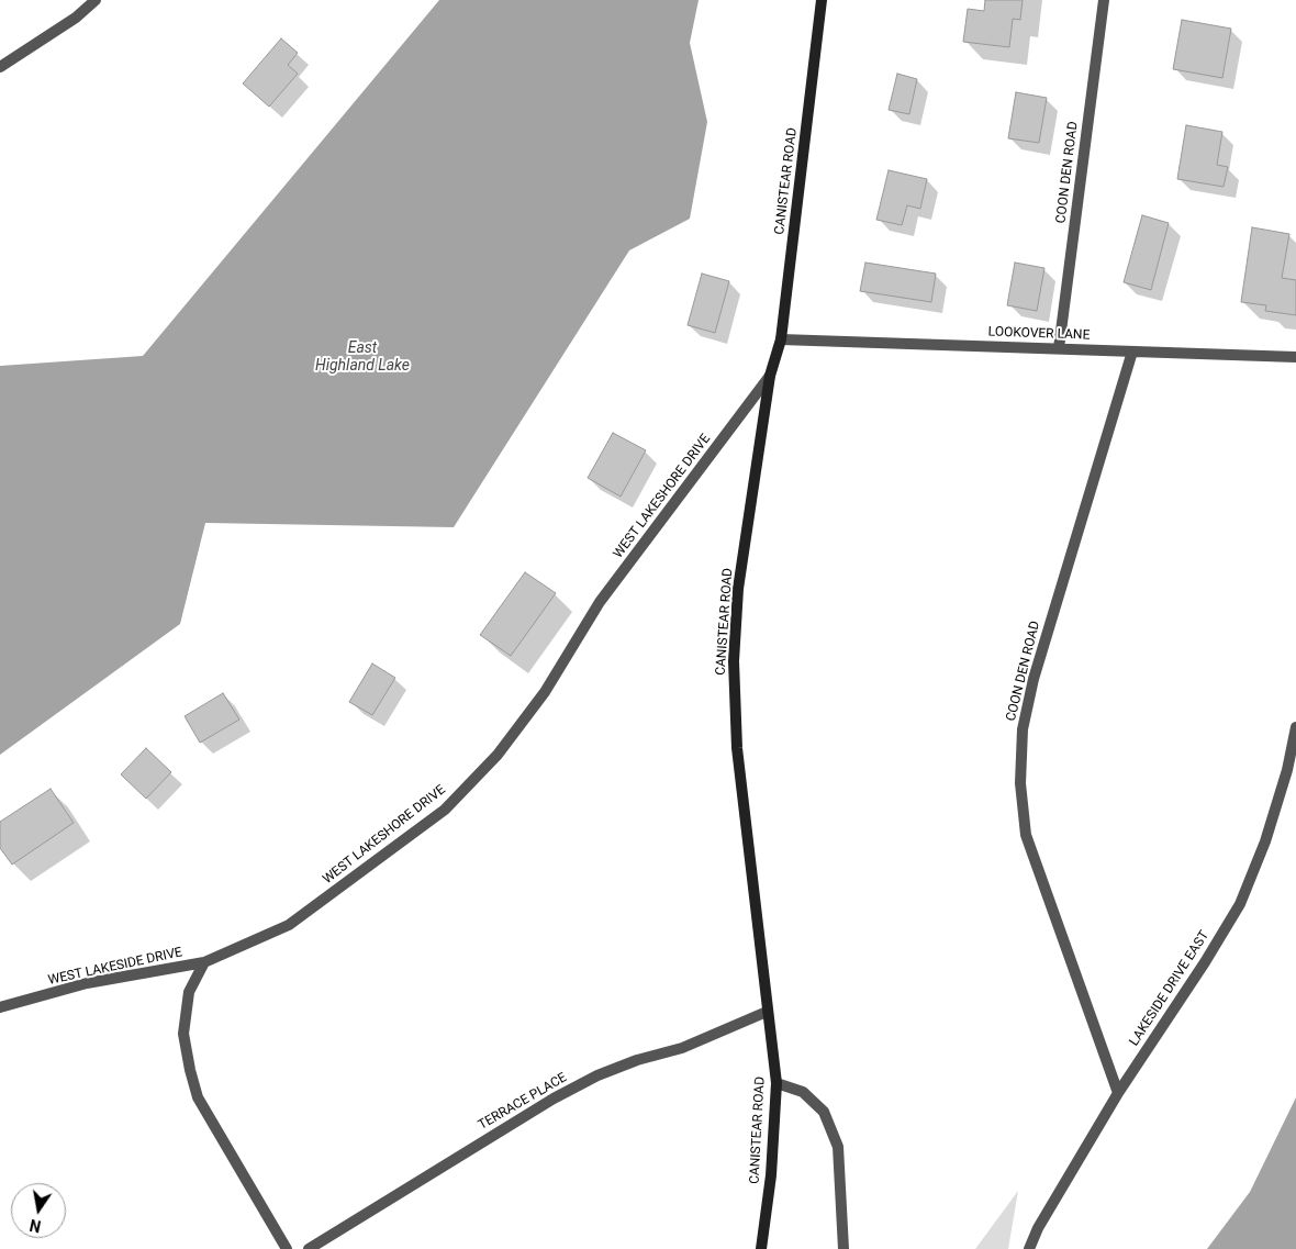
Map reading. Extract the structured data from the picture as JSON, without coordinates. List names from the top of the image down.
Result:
{
  "streets": {
    "street": [
      "COON DEN ROAD",
      "CANISTEAR ROAD",
      "LOOKOVER LANE",
      "WEST LAKESHORE DRIVE",
      "WEST LAKESIDE DRIVE",
      "LAKESIDE DRIVE EAST",
      "TERRACE PLACE"
    ]
  },
  "crossings": [
    ["COON DEN ROAD", "LOOKOVER LANE"],
    ["COON DEN ROAD", "LAKESIDE DRIVE EAST"],
    ["CANISTEAR ROAD", "LOOKOVER LANE"],
    ["CANISTEAR ROAD", "WEST LAKESHORE DRIVE"],
    ["CANISTEAR ROAD", "TERRACE PLACE"],
    ["WEST LAKESHORE DRIVE", "WEST LAKESIDE DRIVE"]
  ],
  "water": ["East Highland Lake"],
  "north": "bottom"
}
